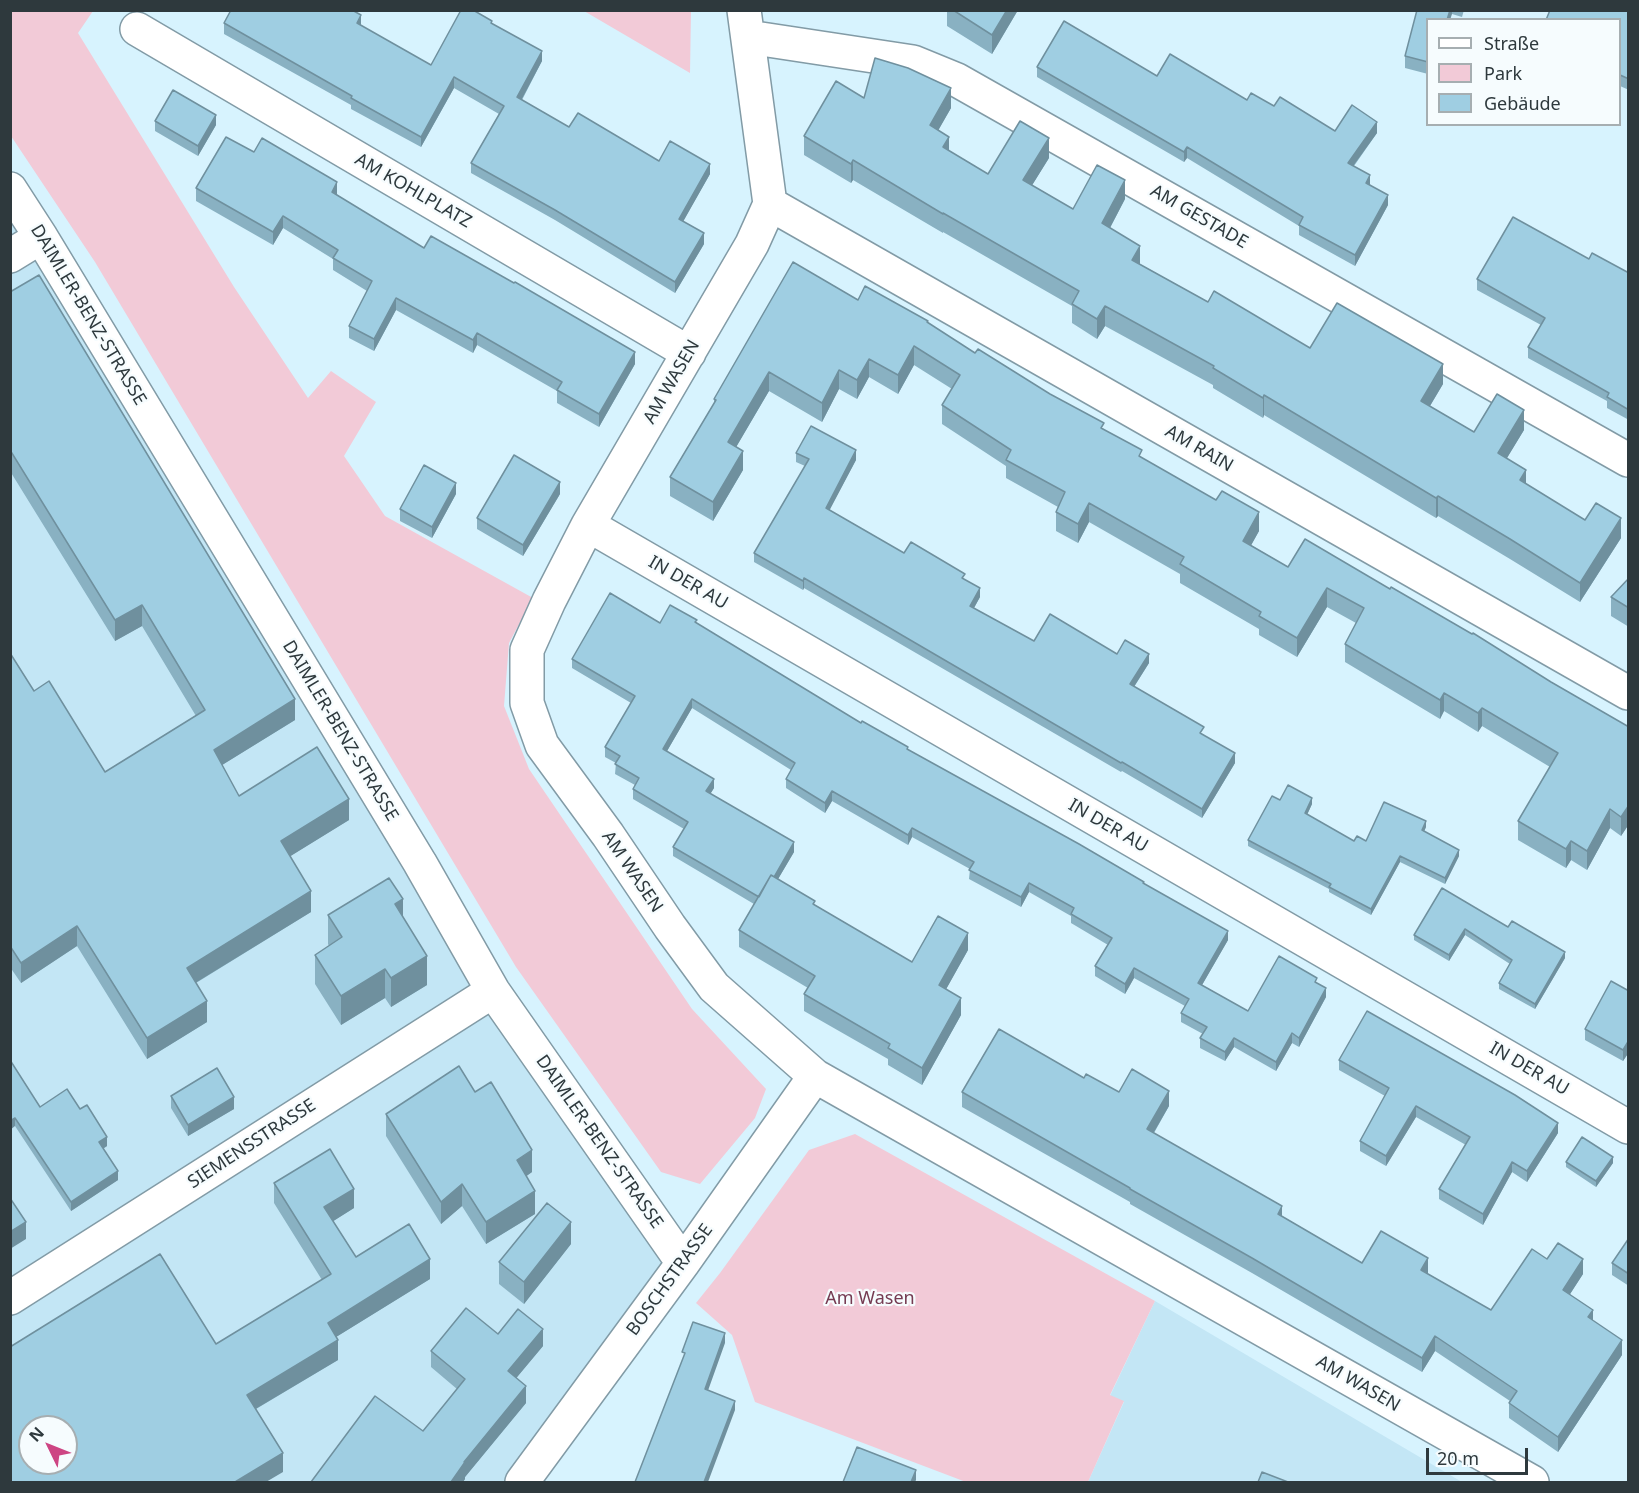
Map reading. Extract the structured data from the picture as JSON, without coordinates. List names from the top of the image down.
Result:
{
  "streets": {
    "street": [
      "AM KOHLPLATZ",
      "AM GESTADE",
      "DAIMLER-BENZ-STRASSE",
      "AM WASEN",
      "AM RAIN",
      "IN DER AU",
      "SIEMENSSTRASSE",
      "BOSCHSTRASSE"
    ]
  },
  "crossings": [
    ["AM KOHLPLATZ", "AM WASEN"],
    ["DAIMLER-BENZ-STRASSE", "SIEMENSSTRASSE"],
    ["DAIMLER-BENZ-STRASSE", "BOSCHSTRASSE"],
    ["AM WASEN", "AM RAIN"],
    ["AM WASEN", "IN DER AU"],
    ["AM WASEN", "BOSCHSTRASSE"]
  ],
  "parks": ["Am Wasen"],
  "legend": ["Straße", "Park", "Gebäude"],
  "scale_bar": "20 m",
  "north": "top left"
}
